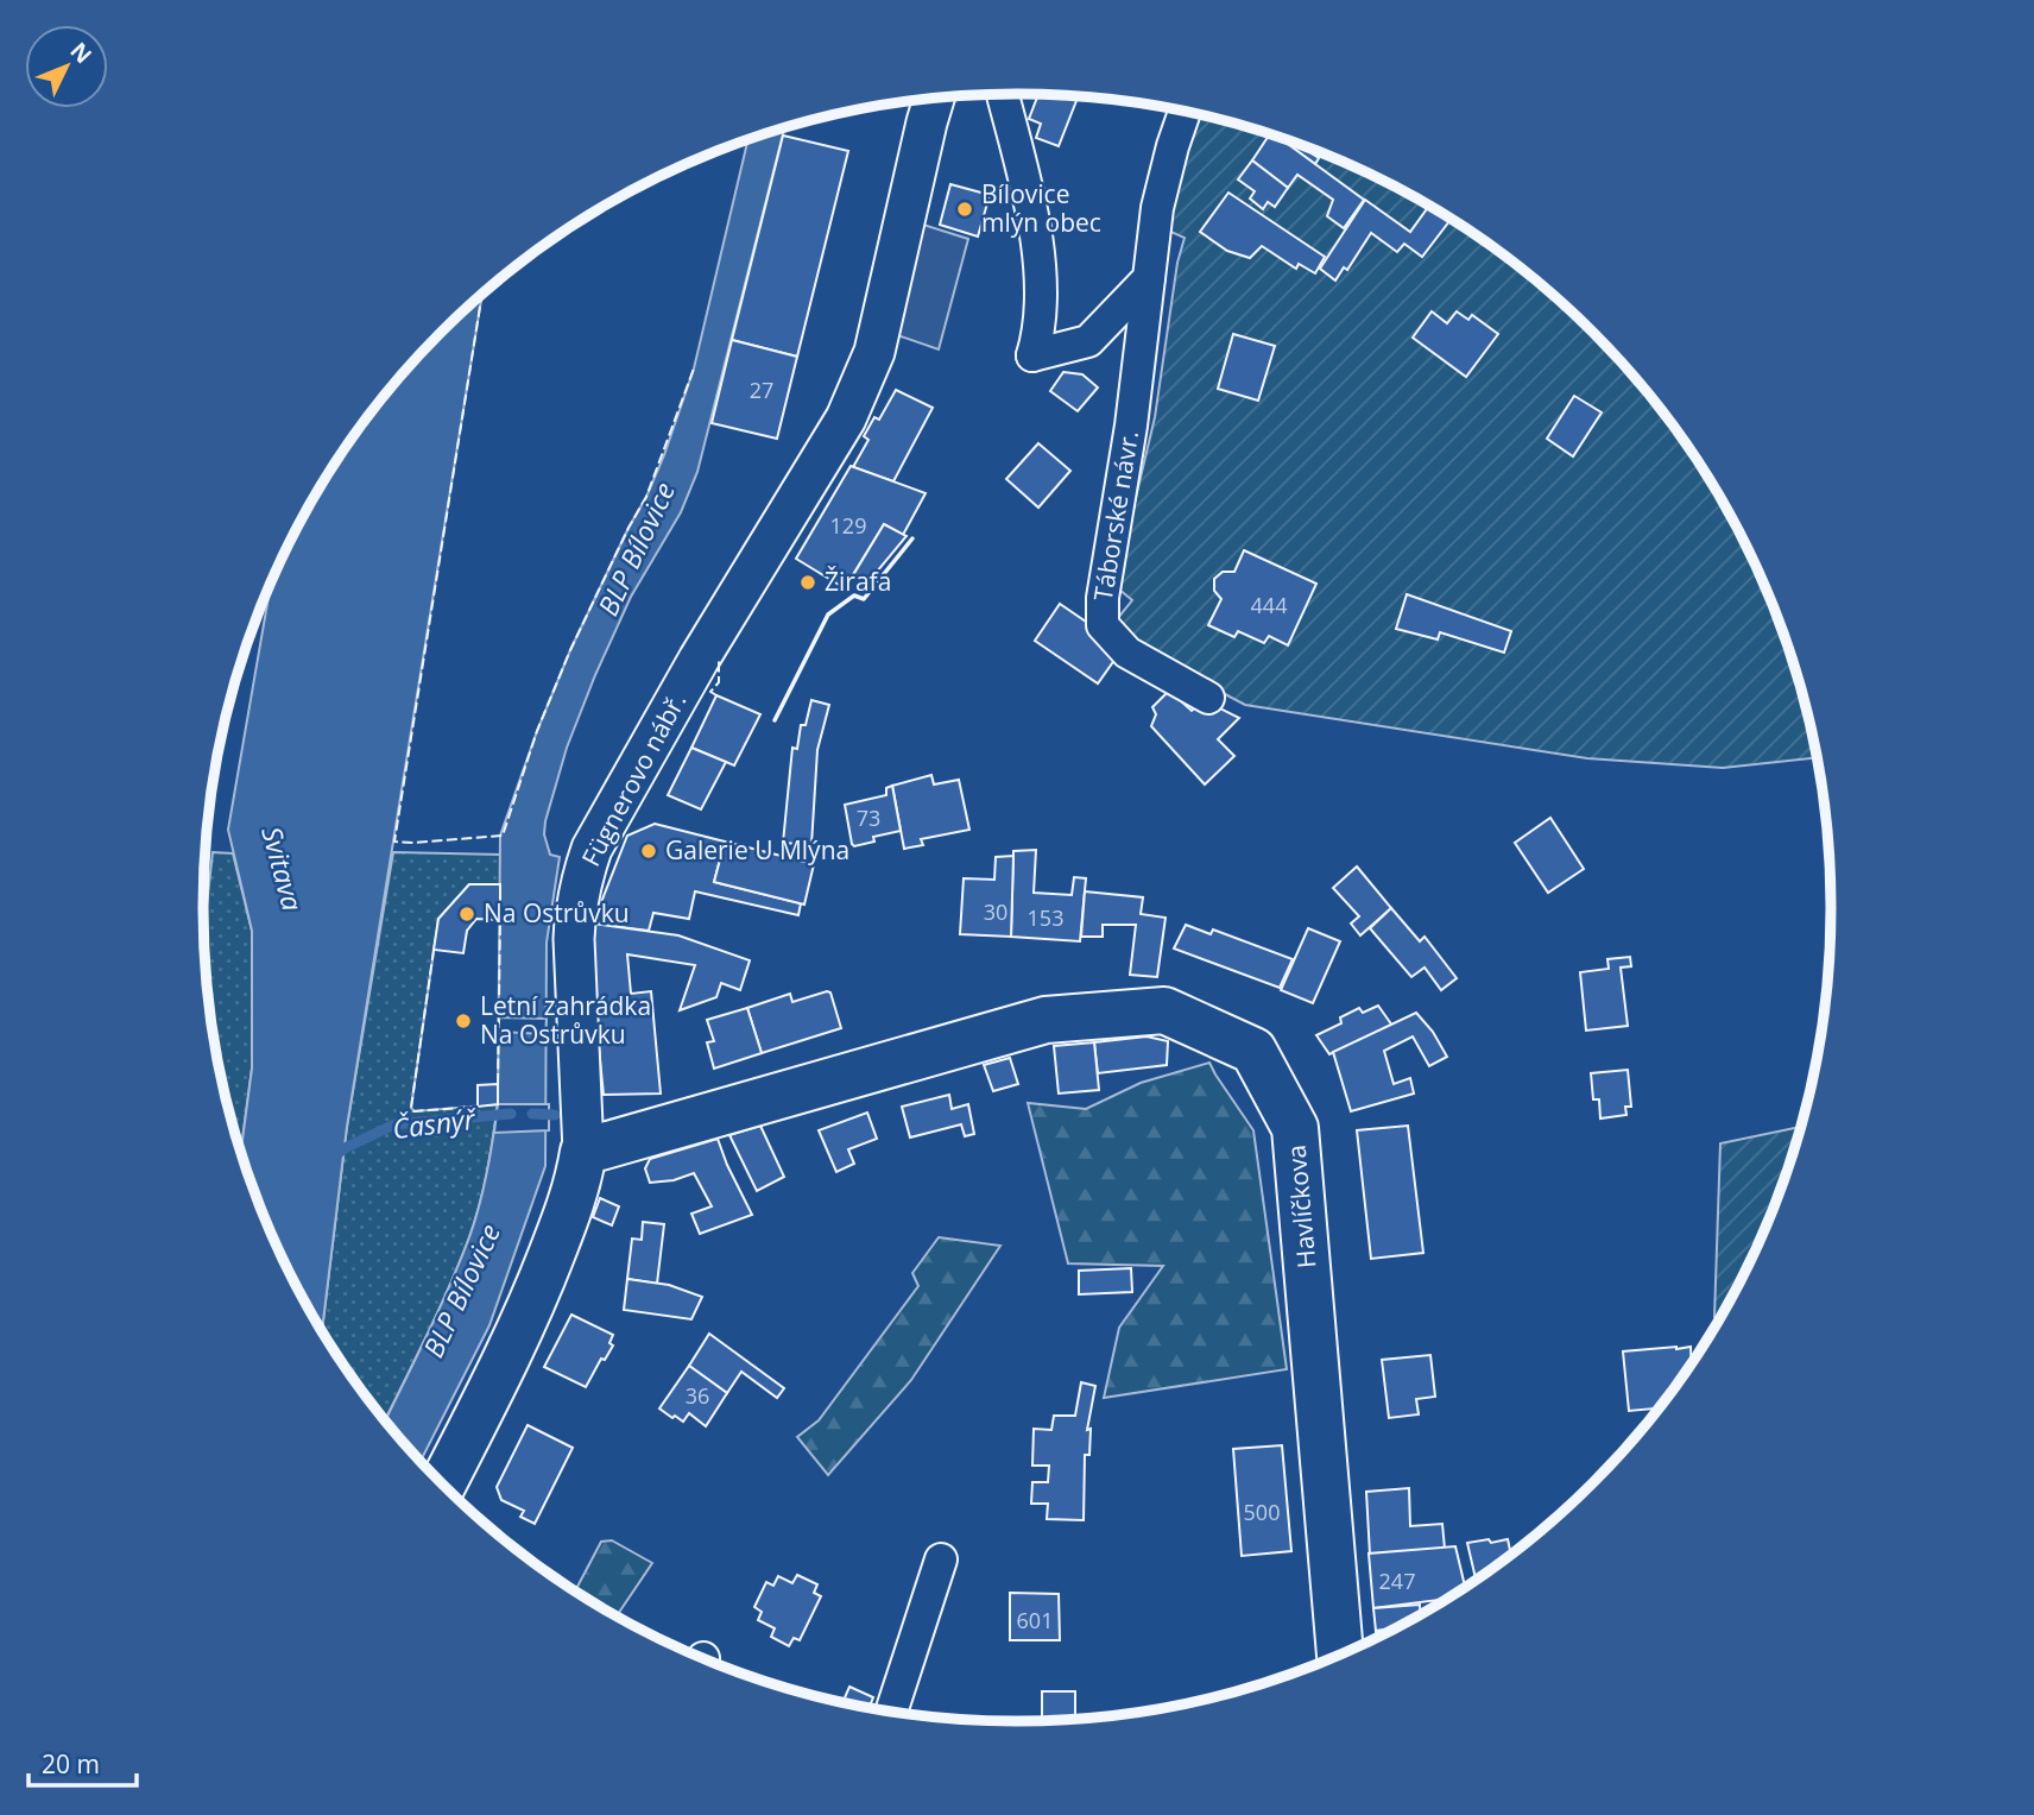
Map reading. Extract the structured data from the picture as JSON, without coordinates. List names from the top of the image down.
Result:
{
  "streets": {
    "main road": ["Fügnerovo nábř.", "Havlíčkova"],
    "street": ["Táborské návr."]
  },
  "crossings": [
    ["Fügnerovo nábř.", "Havlíčkova"]
  ],
  "water": ["BLP Bílovice", "Svitava", "Časnýř"],
  "places": [
    "Bílovice mlýn obec",
    "Žirafa",
    "Galerie U Mlýna",
    "Na Ostrůvku",
    "Letní zahrádka Na Ostrůvku"
  ],
  "house_numbers": [
    "27",
    "129",
    "444",
    "73",
    "30",
    "153",
    "36",
    "500",
    "247",
    "601"
  ],
  "scale_bar": "20 m",
  "north": "top right"
}
